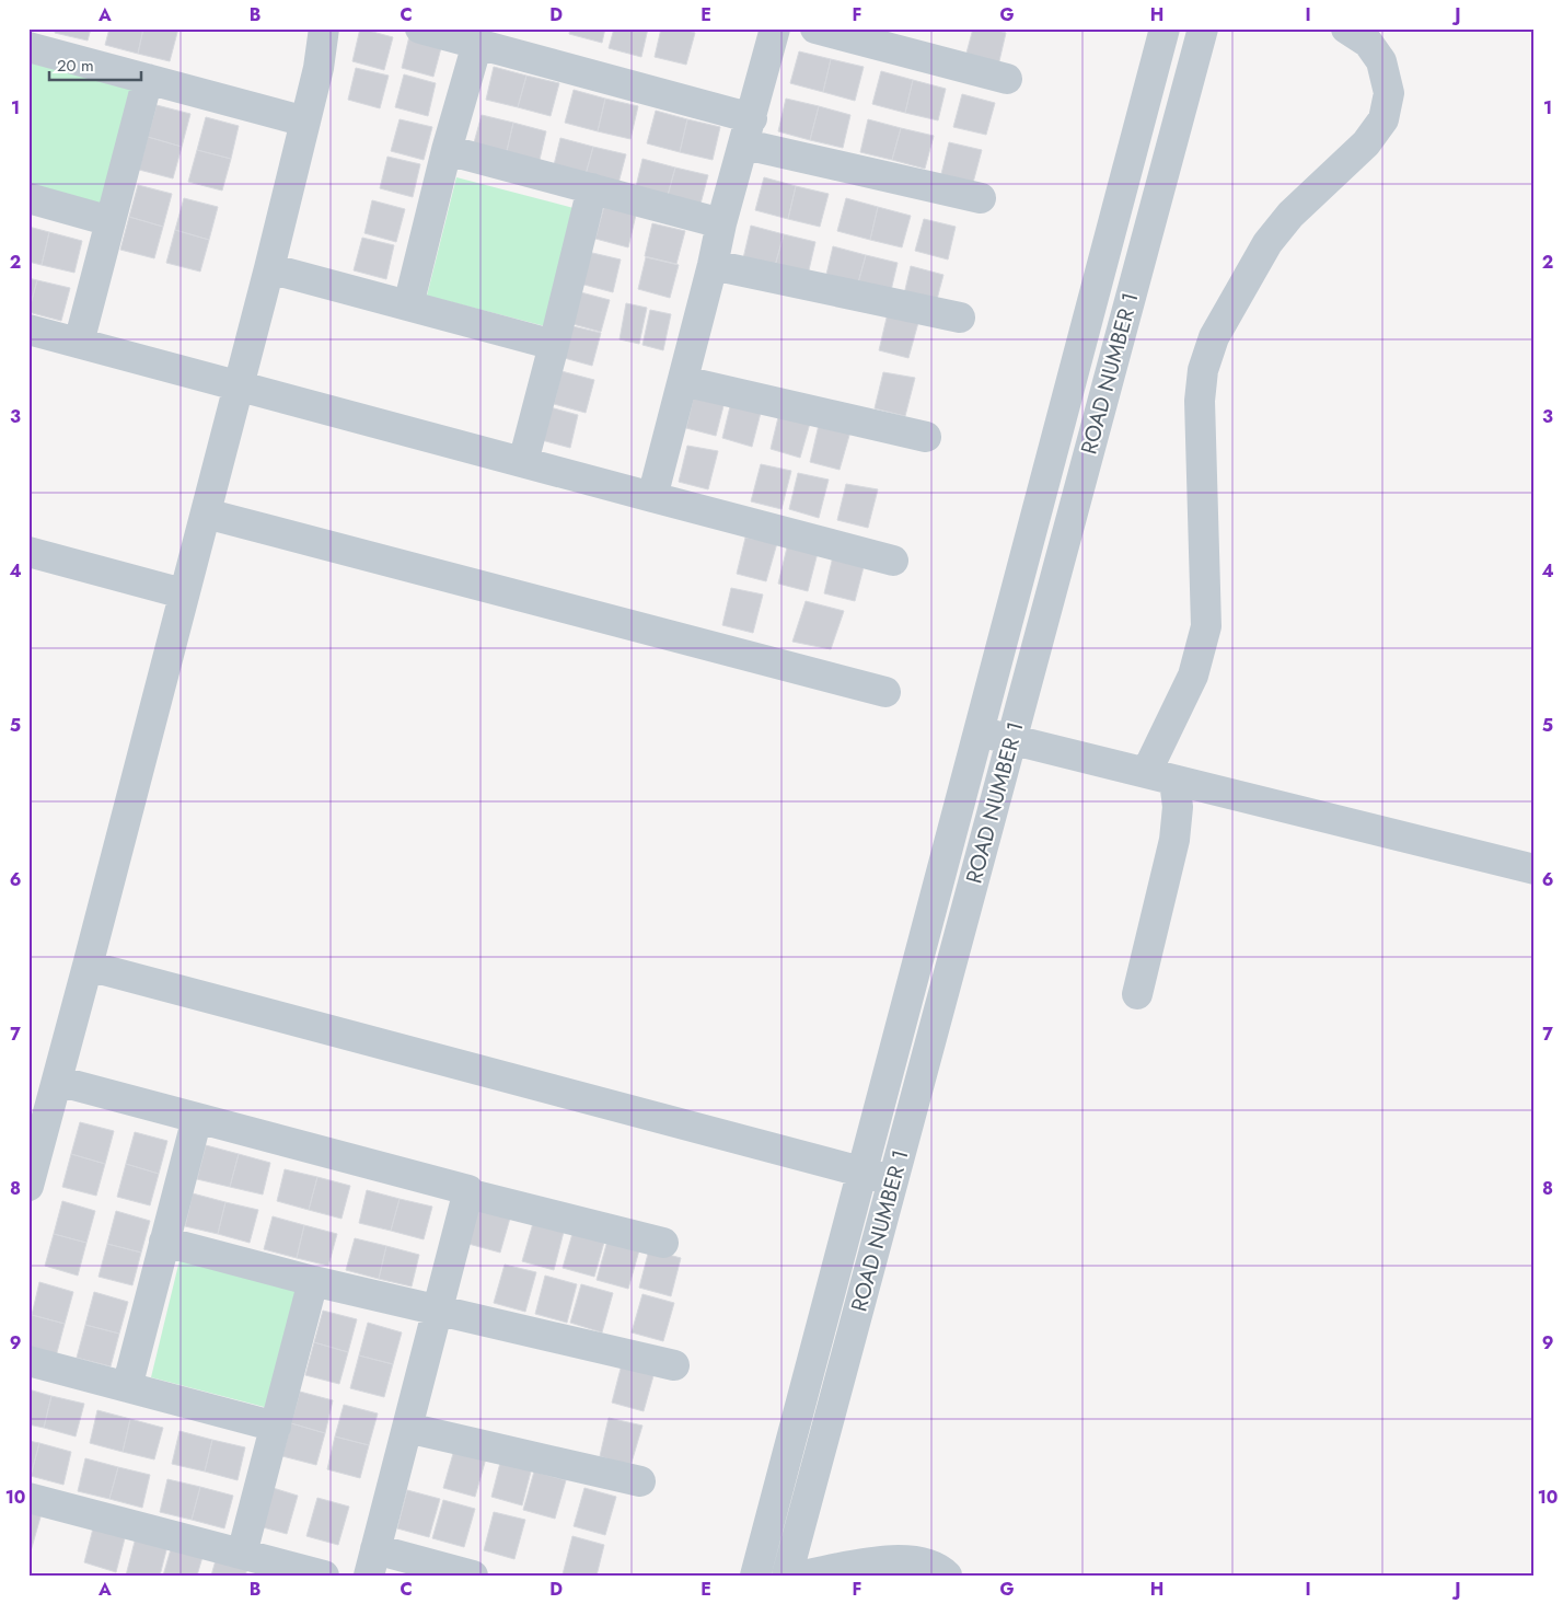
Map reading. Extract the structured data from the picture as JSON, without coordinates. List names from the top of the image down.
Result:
{
  "streets": {
    "street": ["ROAD NUMBER 1"]
  },
  "scale_bar": "20 m",
  "grid": {
    "columns": [
      "A",
      "B",
      "C",
      "D",
      "E",
      "F",
      "G",
      "H",
      "I",
      "J"
    ],
    "rows": [
      "1",
      "2",
      "3",
      "4",
      "5",
      "6",
      "7",
      "8",
      "9",
      "10"
    ]
  }
}
